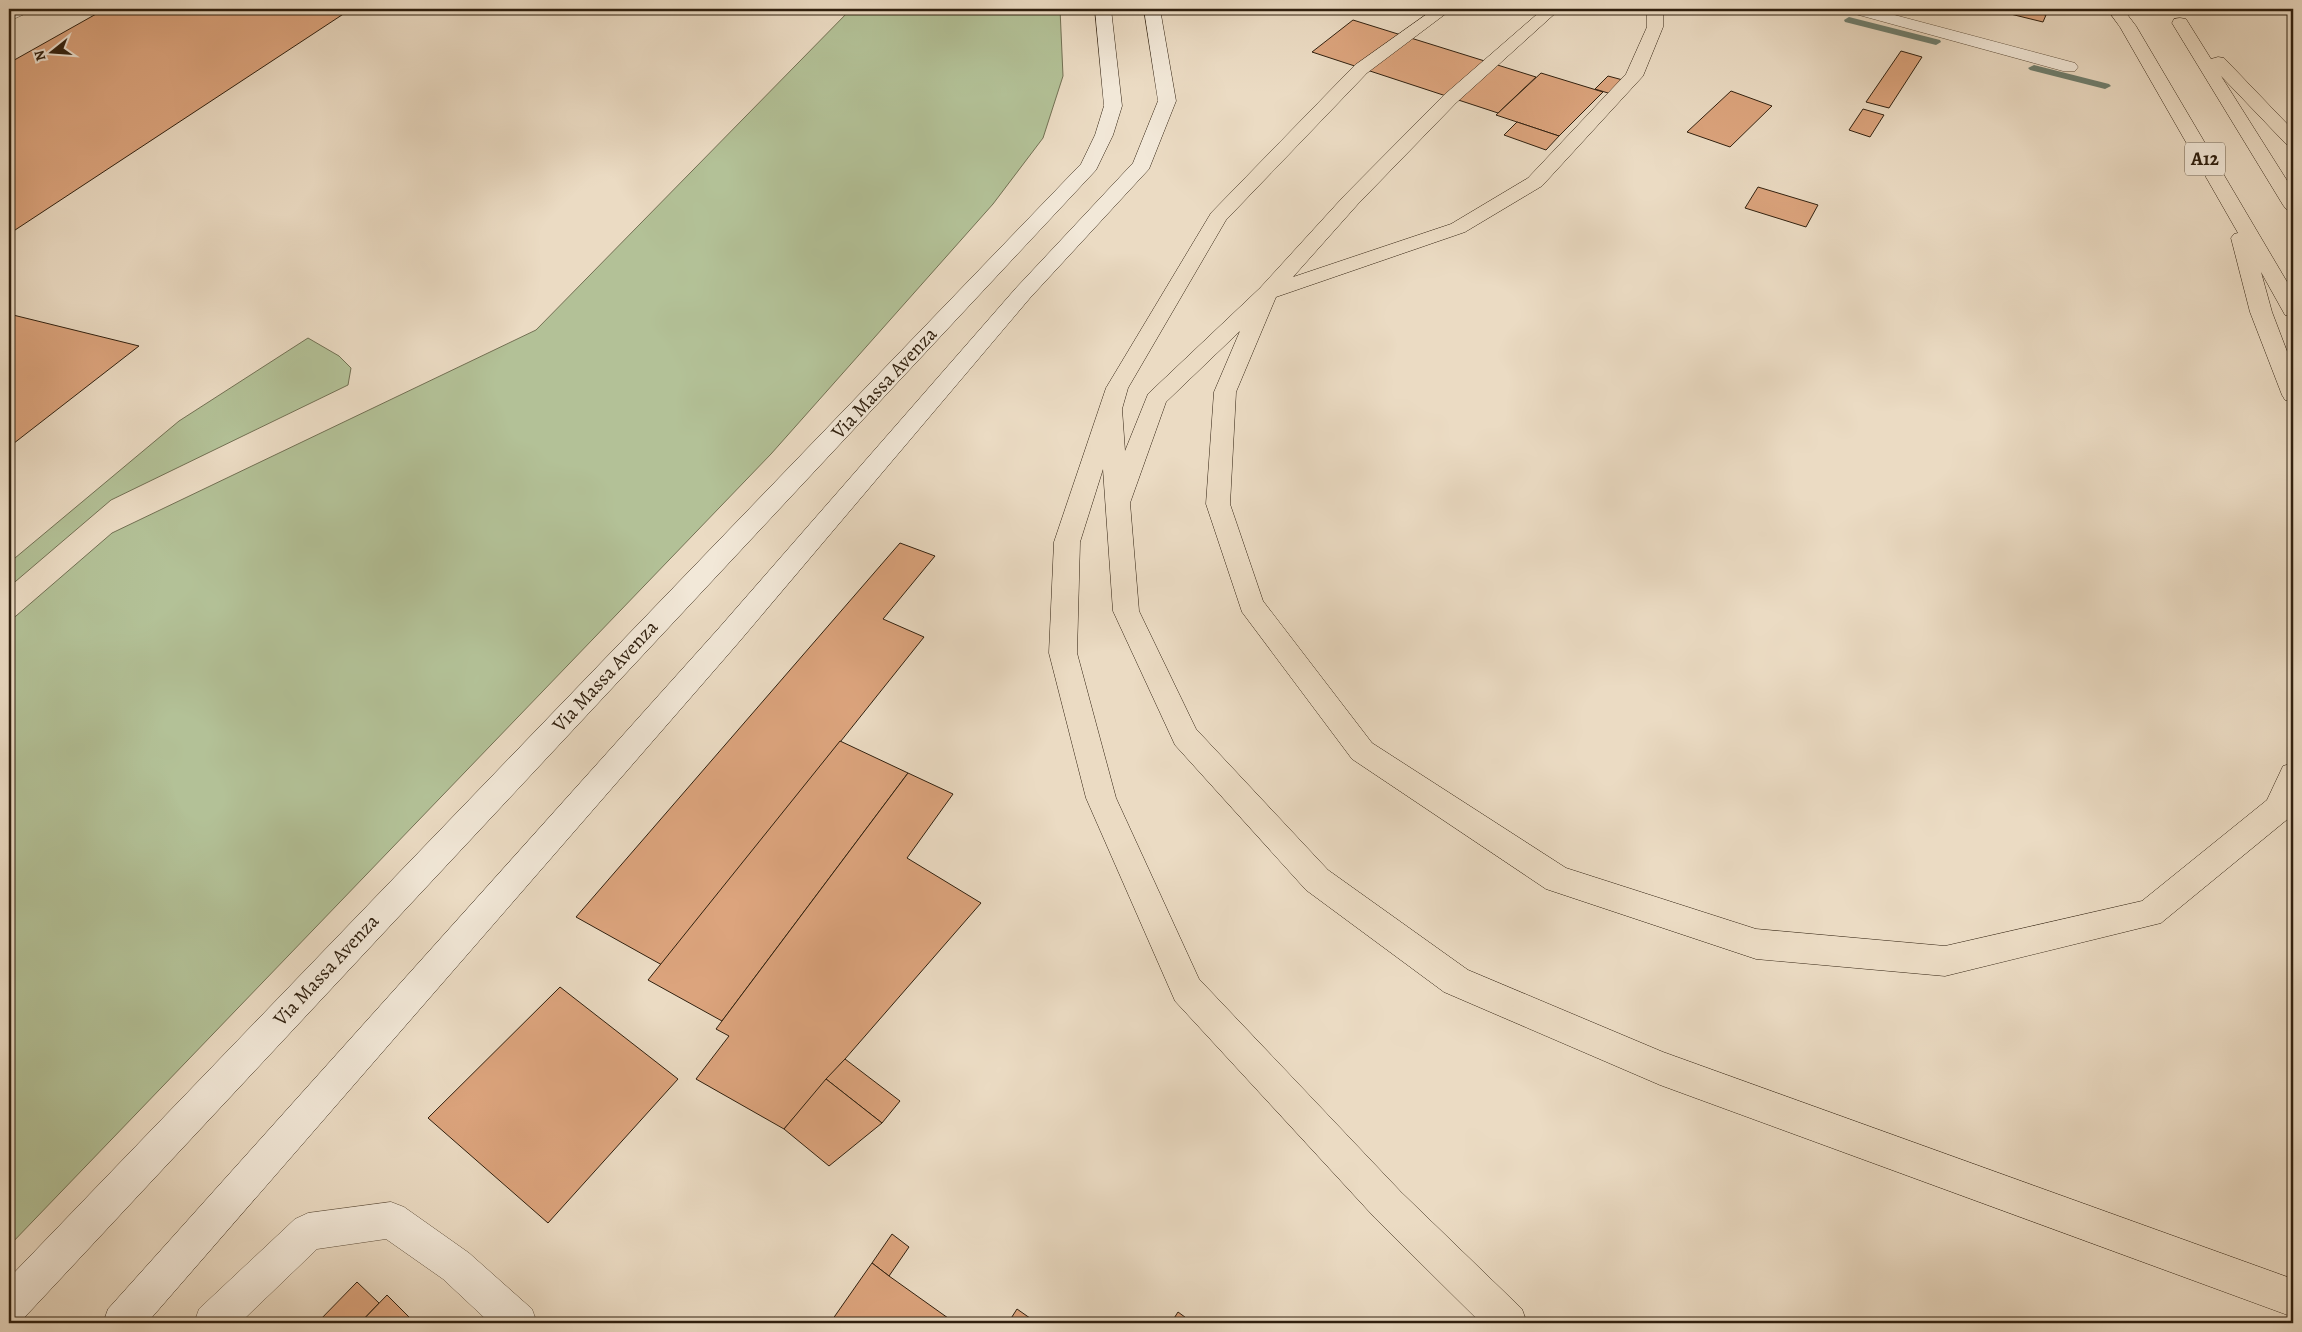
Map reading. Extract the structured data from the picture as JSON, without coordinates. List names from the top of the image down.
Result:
{
  "streets": {
    "highway": ["A12"],
    "main road": ["Via Massa Avenza"]
  },
  "north": "left"
}
